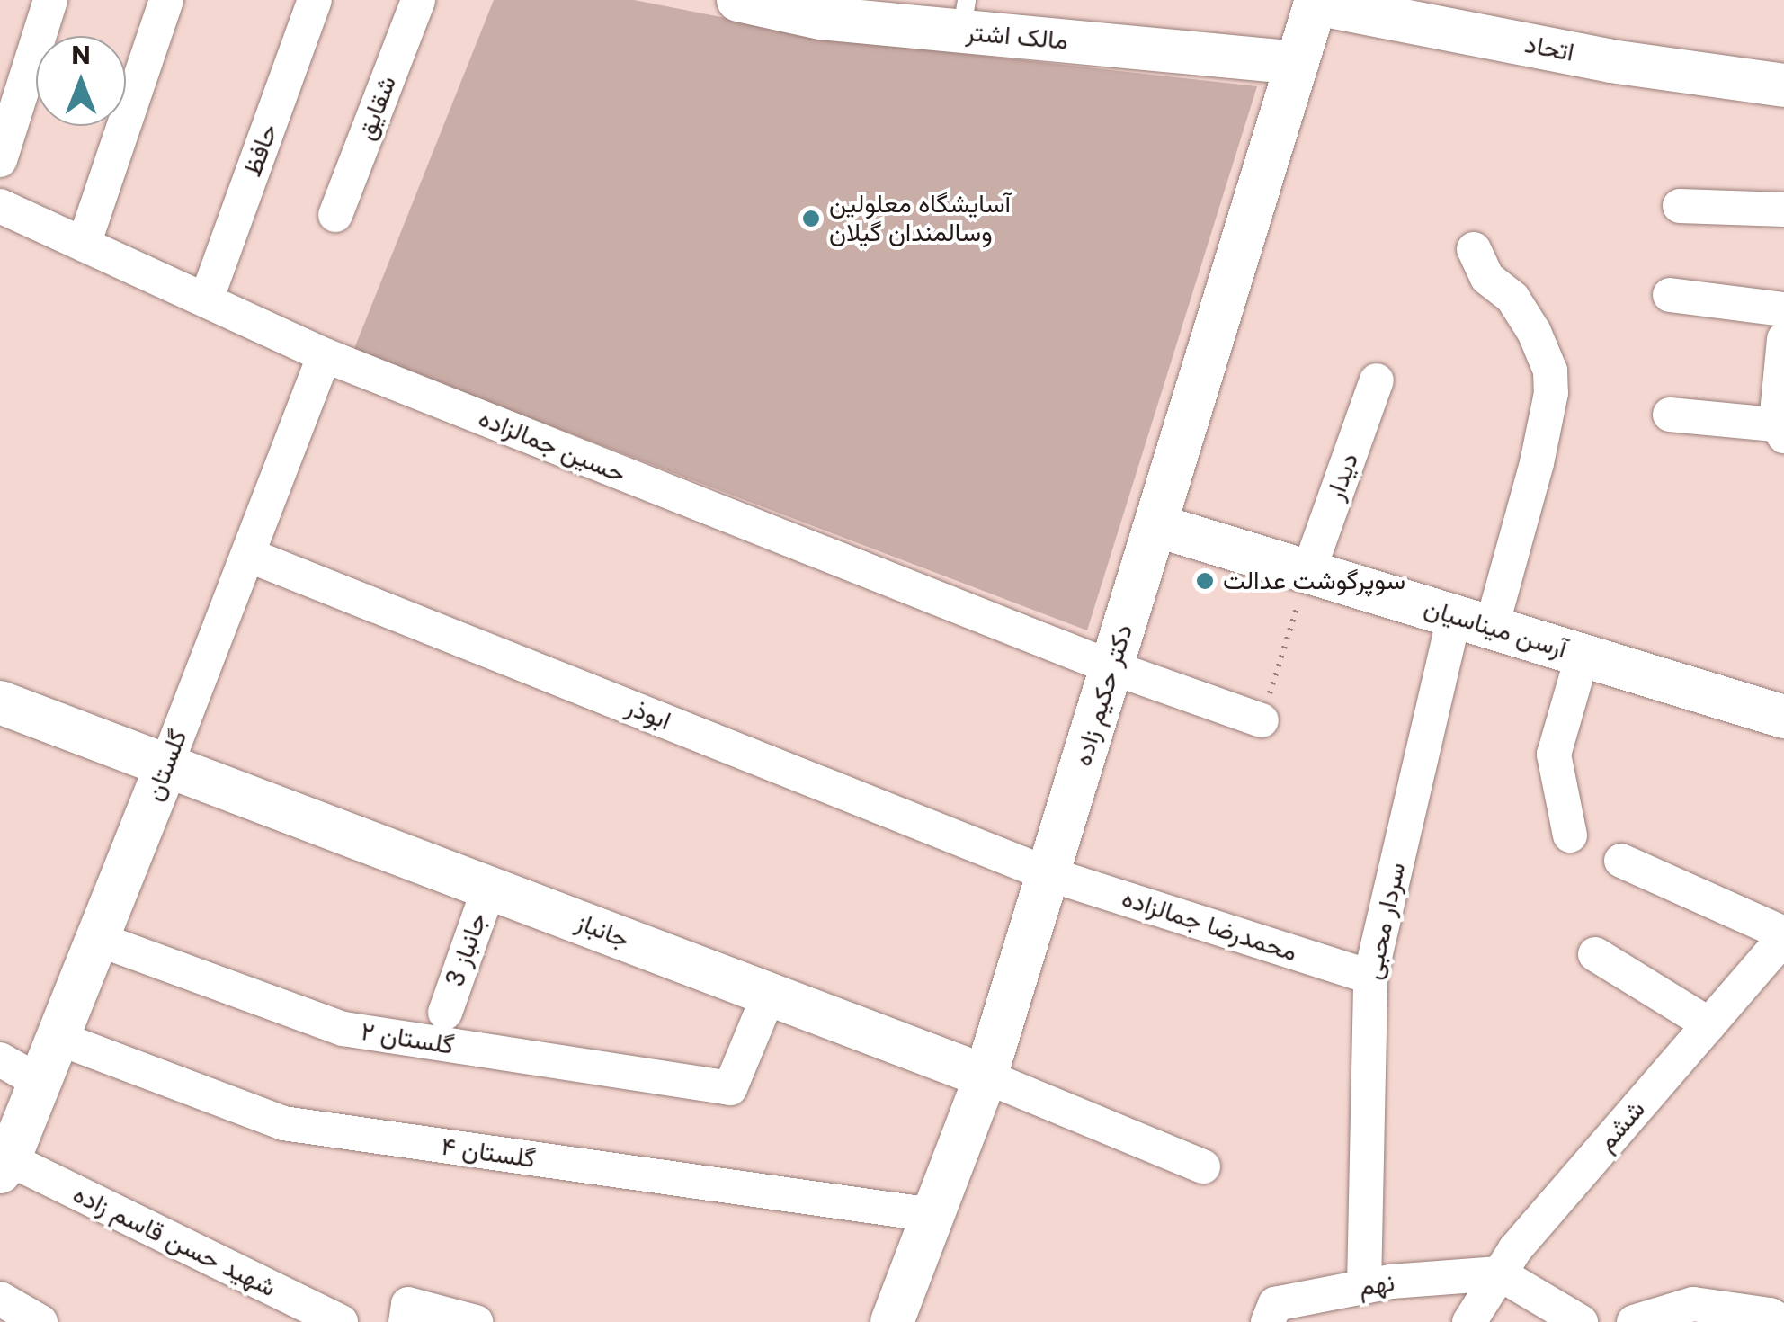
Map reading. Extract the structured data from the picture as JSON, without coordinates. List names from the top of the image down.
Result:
{
  "streets": {
    "street": [
      "مالک اشتر",
      "اتحاد",
      "شقایق",
      "حافظ",
      "حسین جمالزاده",
      "دیدار",
      "آرسن میناسیان",
      "دکتر حکیم زاده",
      "ابوذر",
      "گلستان",
      "سردار محبی",
      "محمدرضا جمالزاده",
      "جانباز",
      "جانباز 3",
      "گلستان ۲",
      "ششم",
      "گلستان ۴",
      "شهید حسن قاسم زاده",
      "نهم"
    ]
  },
  "crossings": [
    ["مالک اشتر", "دکتر حکیم زاده"],
    ["اتحاد", "دکتر حکیم زاده"],
    ["حافظ", "حسین جمالزاده"],
    ["حسین جمالزاده", "دکتر حکیم زاده"],
    ["حسین جمالزاده", "گلستان"],
    ["دیدار", "آرسن میناسیان"],
    ["آرسن میناسیان", "دکتر حکیم زاده"],
    ["آرسن میناسیان", "سردار محبی"],
    ["دکتر حکیم زاده", "ابوذر"],
    ["دکتر حکیم زاده", "محمدرضا جمالزاده"],
    ["دکتر حکیم زاده", "جانباز"],
    ["دکتر حکیم زاده", "گلستان ۴"],
    ["ابوذر", "گلستان"],
    ["ابوذر", "محمدرضا جمالزاده"],
    ["گلستان", "جانباز"],
    ["گلستان", "گلستان ۲"],
    ["گلستان", "گلستان ۴"],
    ["گلستان", "شهید حسن قاسم زاده"],
    ["سردار محبی", "محمدرضا جمالزاده"],
    ["سردار محبی", "نهم"],
    ["جانباز", "جانباز 3"],
    ["جانباز", "گلستان ۲"],
    ["ششم", "نهم"]
  ],
  "places": ["آسایشگاه معلولین وسالمندان گیلان", "سوپرگوشت عدالت"],
  "north": "top"
}
